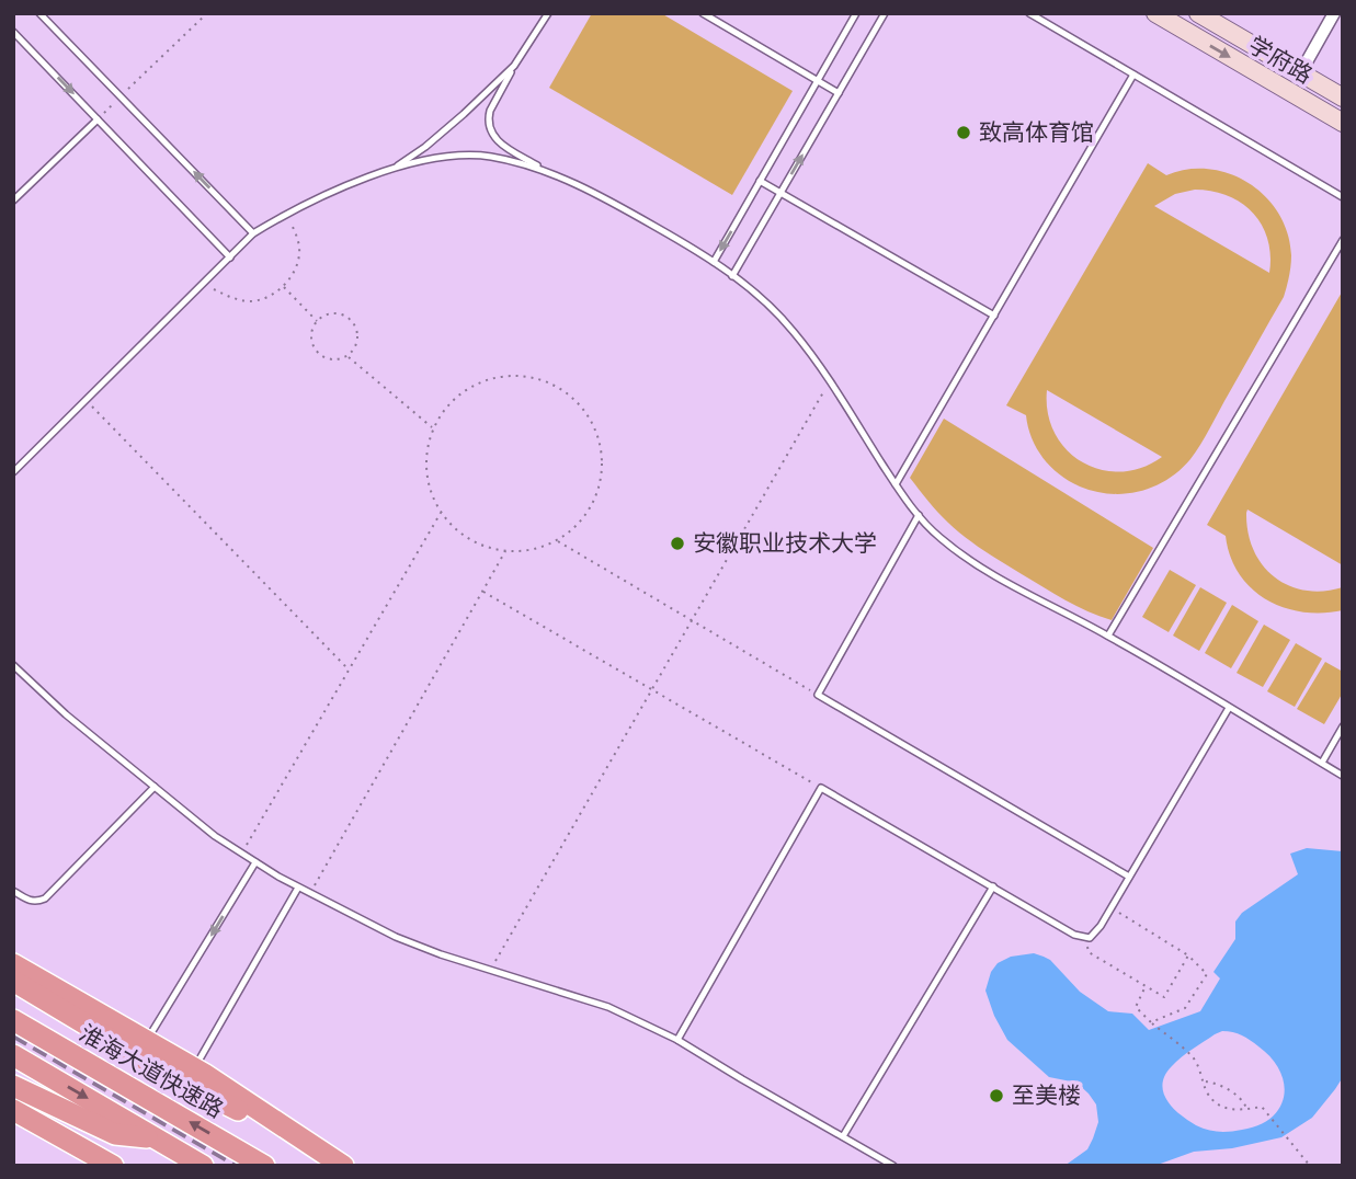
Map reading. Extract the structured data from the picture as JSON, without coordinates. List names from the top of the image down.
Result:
{
  "streets": {
    "highway": ["淮海大道快速路"],
    "main road": ["学府路"]
  },
  "places": ["致高体育馆", "安徽职业技术大学", "至美楼"]
}
